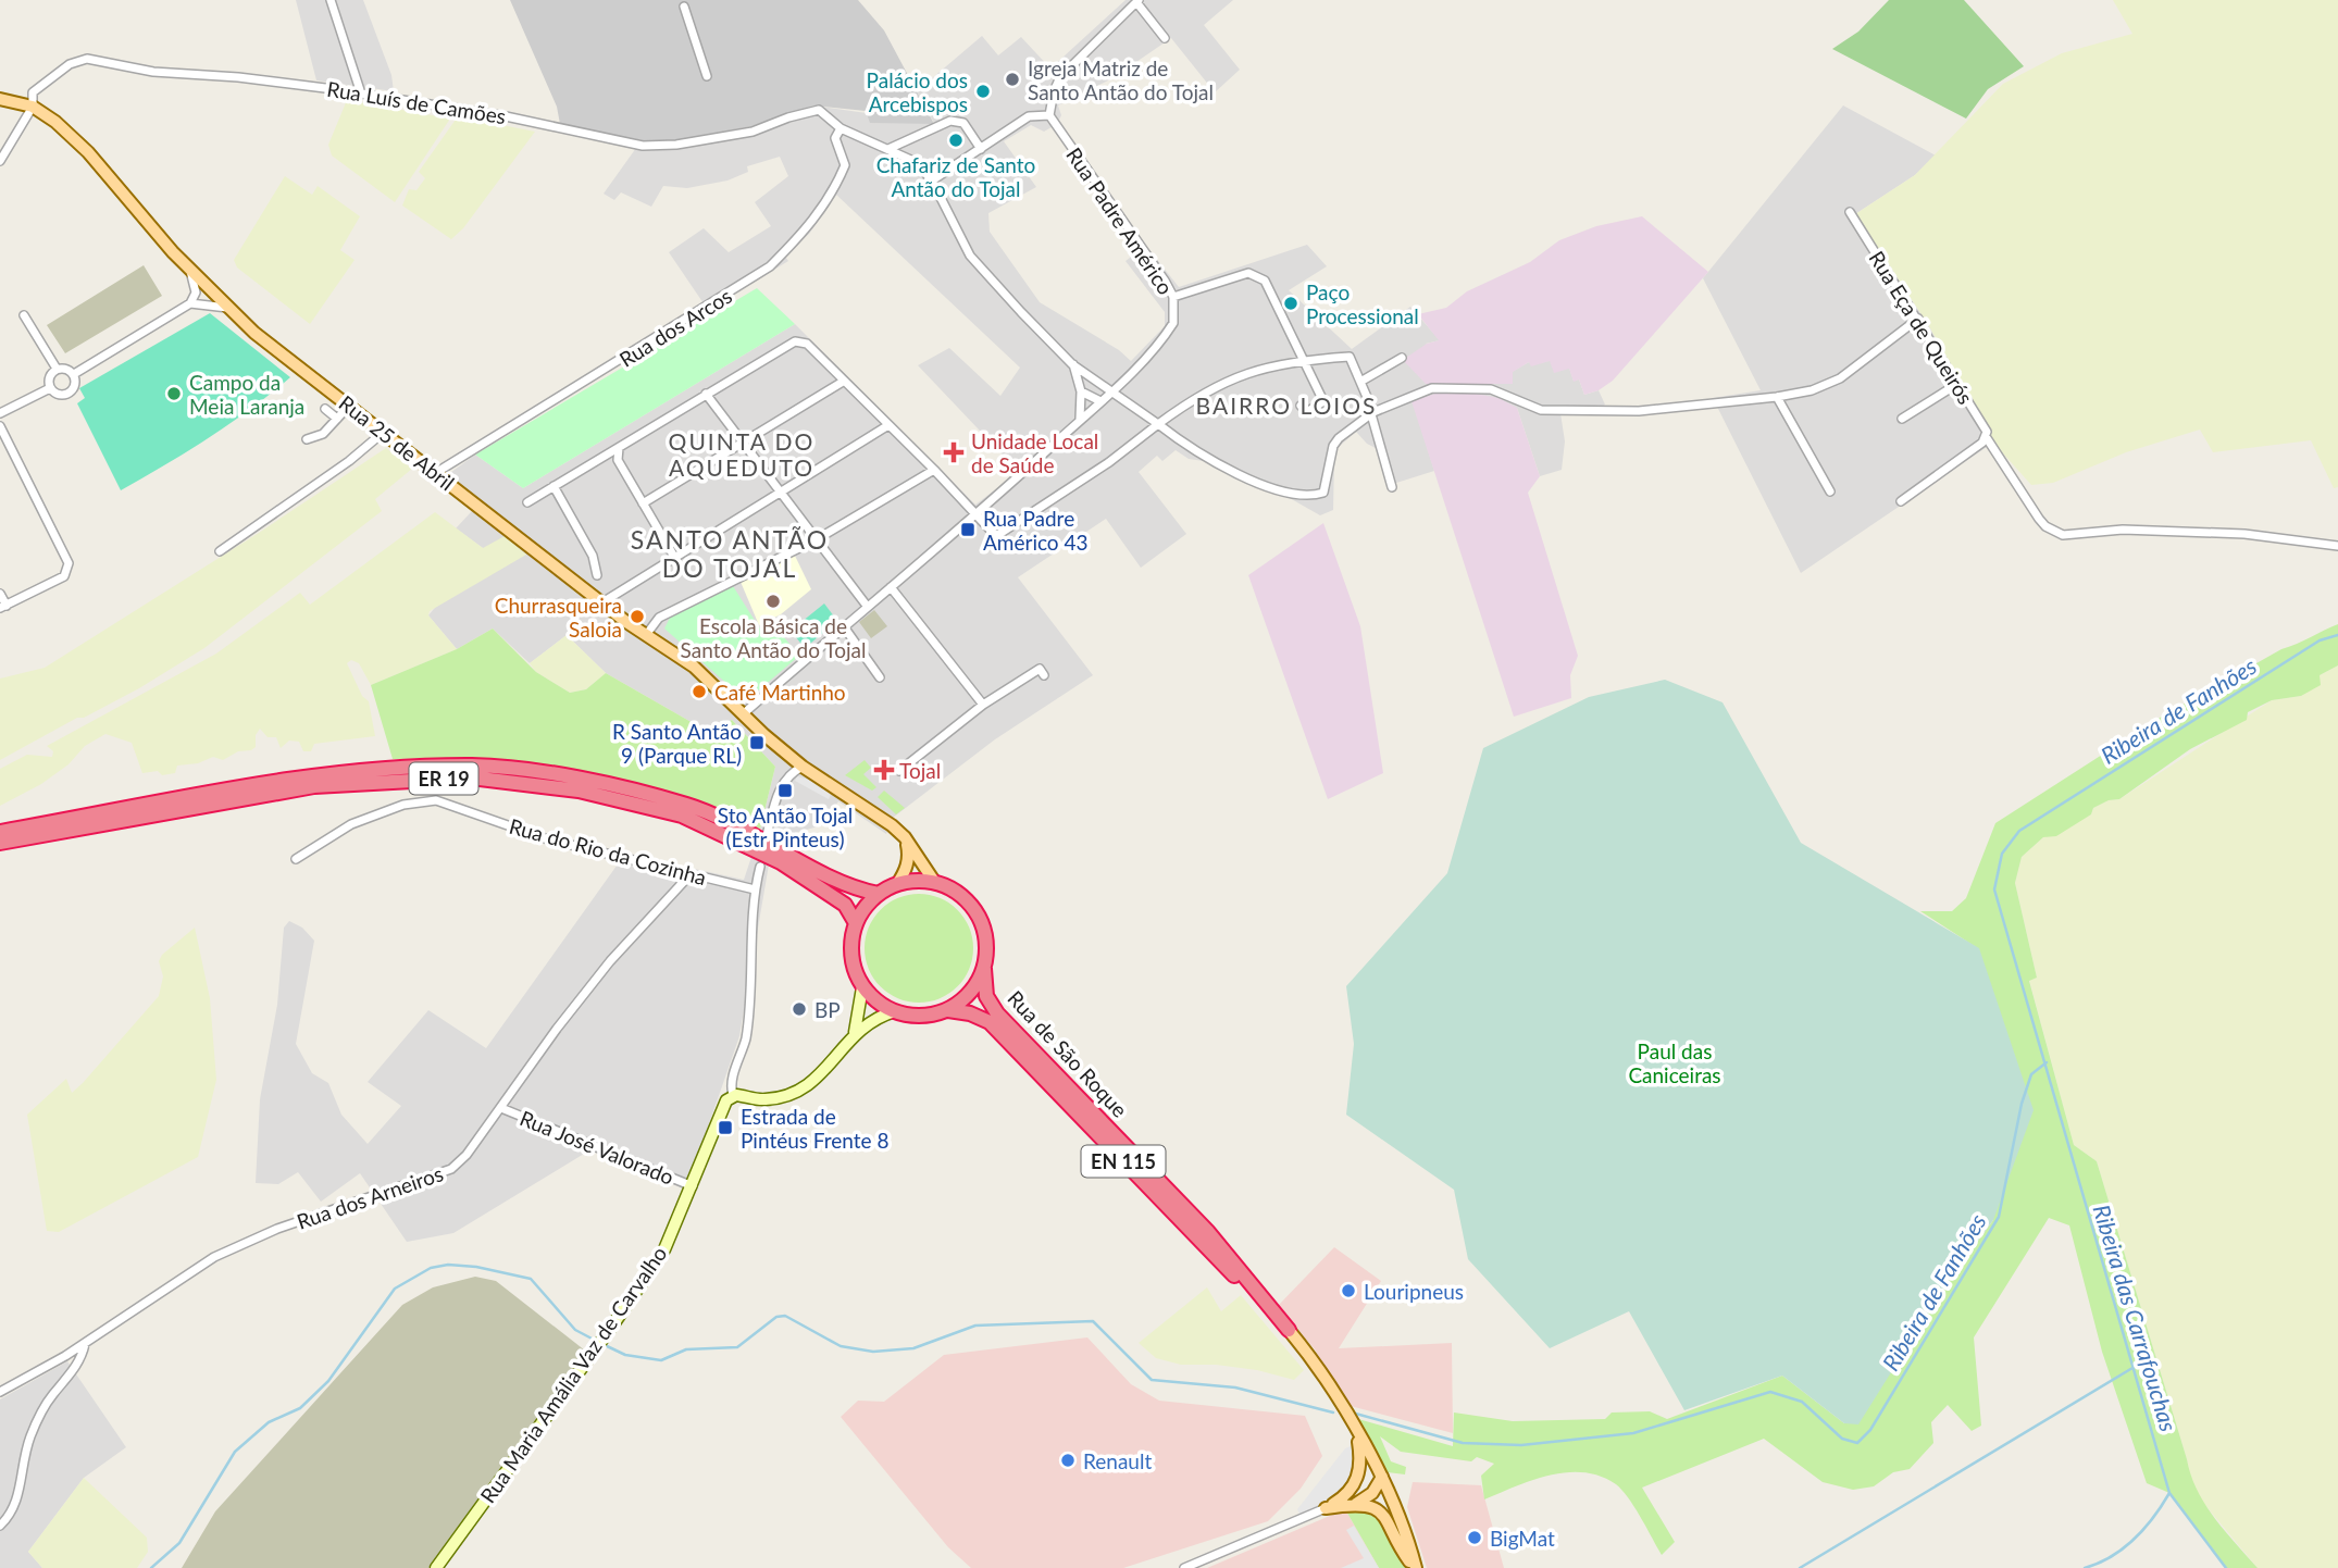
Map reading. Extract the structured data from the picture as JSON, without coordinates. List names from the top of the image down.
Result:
{
  "streets": {
    "highway": ["ER 19", "Rua de São Roque", "EN 115"],
    "main road": ["Rua 25 de Abril"],
    "street": [
      "Rua Luís de Camões",
      "Rua Padre Américo",
      "Rua dos Arcos",
      "Rua Eça de Queirós",
      "Rua do Rio da Cozinha",
      "Rua José Valorado",
      "Rua dos Arneiros",
      "Rua Maria Amália Vaz de Carvalho"
    ]
  },
  "crossings": [
    ["Rua Luís de Camões", "Rua dos Arcos"],
    ["Rua Luís de Camões", "Rua 25 de Abril"],
    ["Rua Padre Américo", "Rua 25 de Abril"],
    ["Rua dos Arcos", "Rua 25 de Abril"],
    ["Rua 25 de Abril", "ER 19"],
    ["Rua 25 de Abril", "Rua de São Roque"],
    ["ER 19", "Rua de São Roque"],
    ["Rua do Rio da Cozinha", "Rua dos Arneiros"],
    ["Rua do Rio da Cozinha", "Rua Maria Amália Vaz de Carvalho"],
    ["Rua José Valorado", "Rua dos Arneiros"],
    ["Rua José Valorado", "Rua Maria Amália Vaz de Carvalho"]
  ],
  "districts": ["BAIRRO LOIOS", "QUINTA DO AQUEDUTO", "SANTO ANTÃO DO TOJAL"],
  "water": ["Ribeira de Fanhões", "Ribeira das Carrafouchas"],
  "parks": ["Paul das Caniceiras"],
  "places": {
    "other": [
      "Igreja Matriz de Santo Antão do Tojal",
      "Palácio dos Arcebispos",
      "Chafariz de Santo Antão do Tojal",
      "Paço Processional",
      "Campo da Meia Laranja",
      "Escola Básica de Santo Antão do Tojal",
      "Churrasqueira Saloia",
      "Café Martinho",
      "BP",
      "Louripneus",
      "Renault",
      "BigMat"
    ],
    "health": ["Unidade Local de Saúde", "Tojal"],
    "transit": [
      "Rua Padre Américo 43",
      "R Santo Antão 9 (Parque RL)",
      "Sto Antão Tojal (Estr Pinteus)",
      "Estrada de Pintéus Frente 8"
    ]
  }
}
